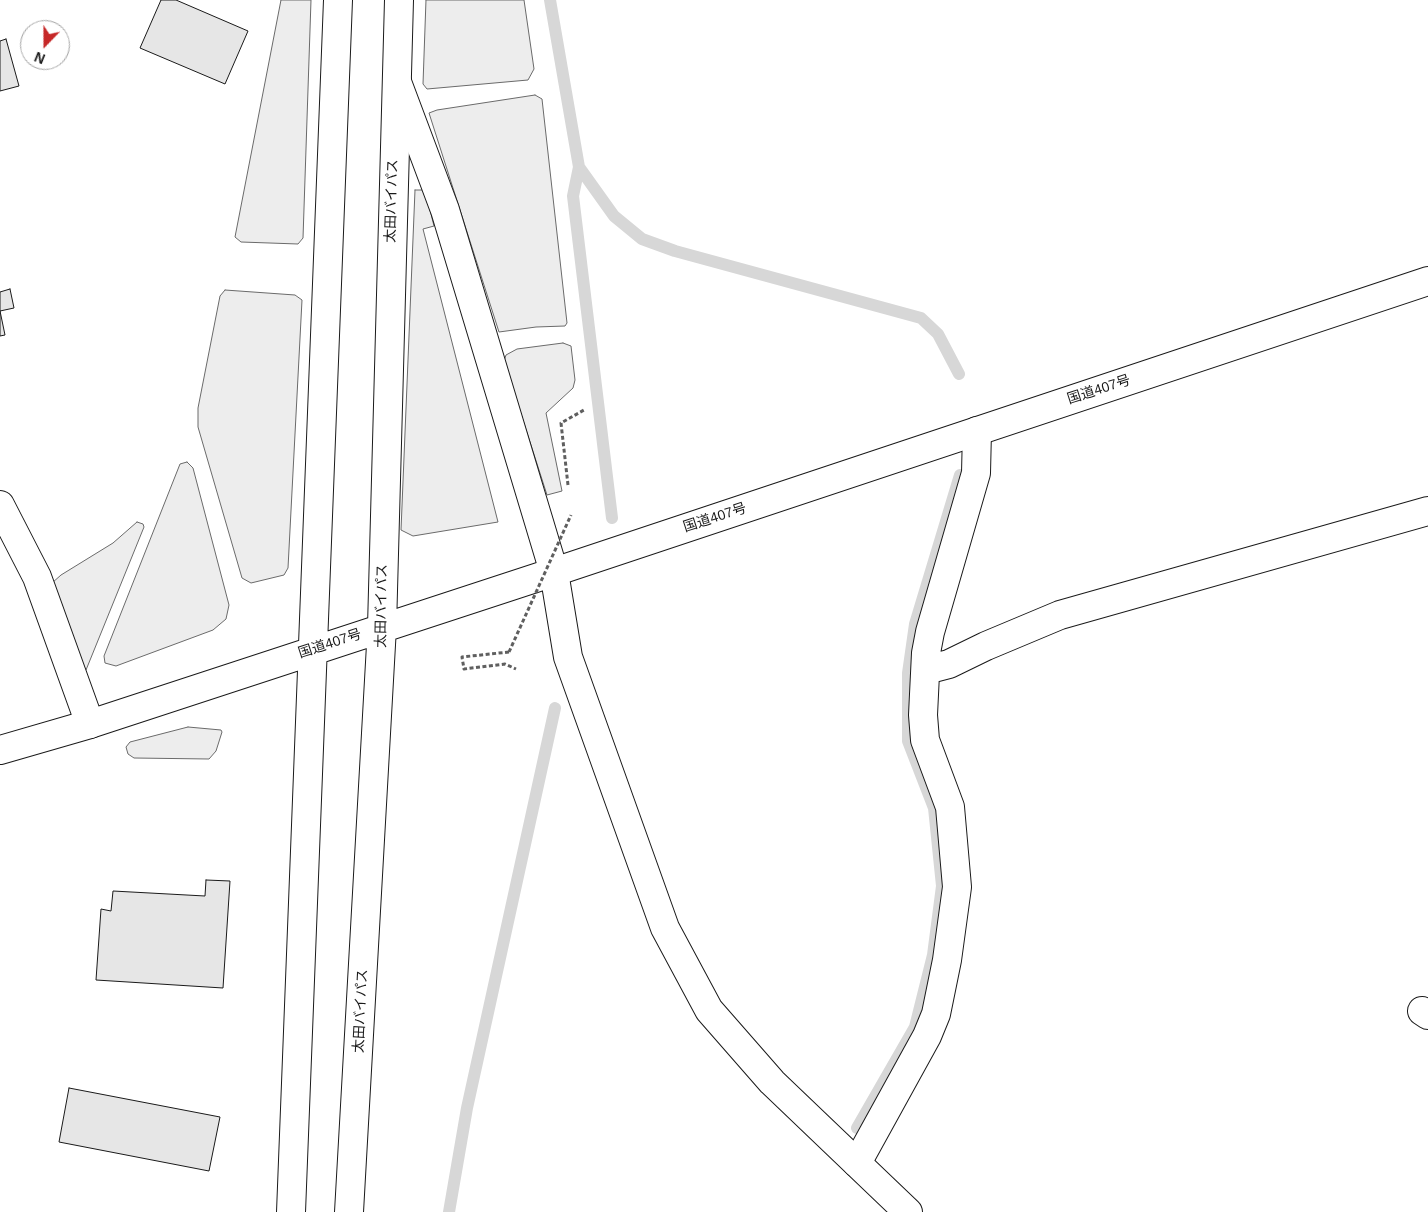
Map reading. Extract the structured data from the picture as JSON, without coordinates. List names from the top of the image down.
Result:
{
  "streets": {
    "main road": ["太田バイパス", "国道407号"]
  },
  "crossings": [
    ["太田バイパス", "国道407号"]
  ],
  "north": "bottom"
}
